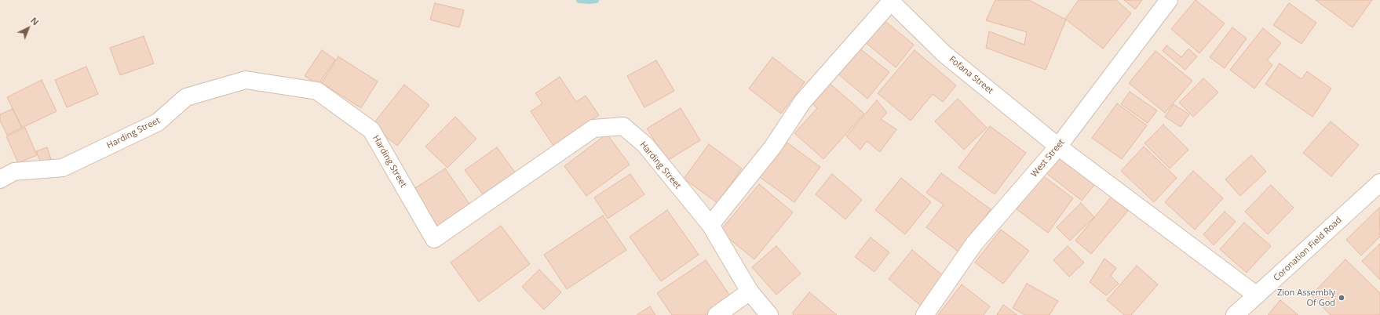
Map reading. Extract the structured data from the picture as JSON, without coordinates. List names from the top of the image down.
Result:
{
  "streets": {
    "street": [
      "Fofana Street",
      "Harding Street",
      "West Street",
      "Coronation Field Road"
    ]
  },
  "crossings": [
    ["Fofana Street", "West Street"],
    ["Fofana Street", "Coronation Field Road"]
  ],
  "places": ["Zion Assembly Of God"],
  "north": "top right"
}
